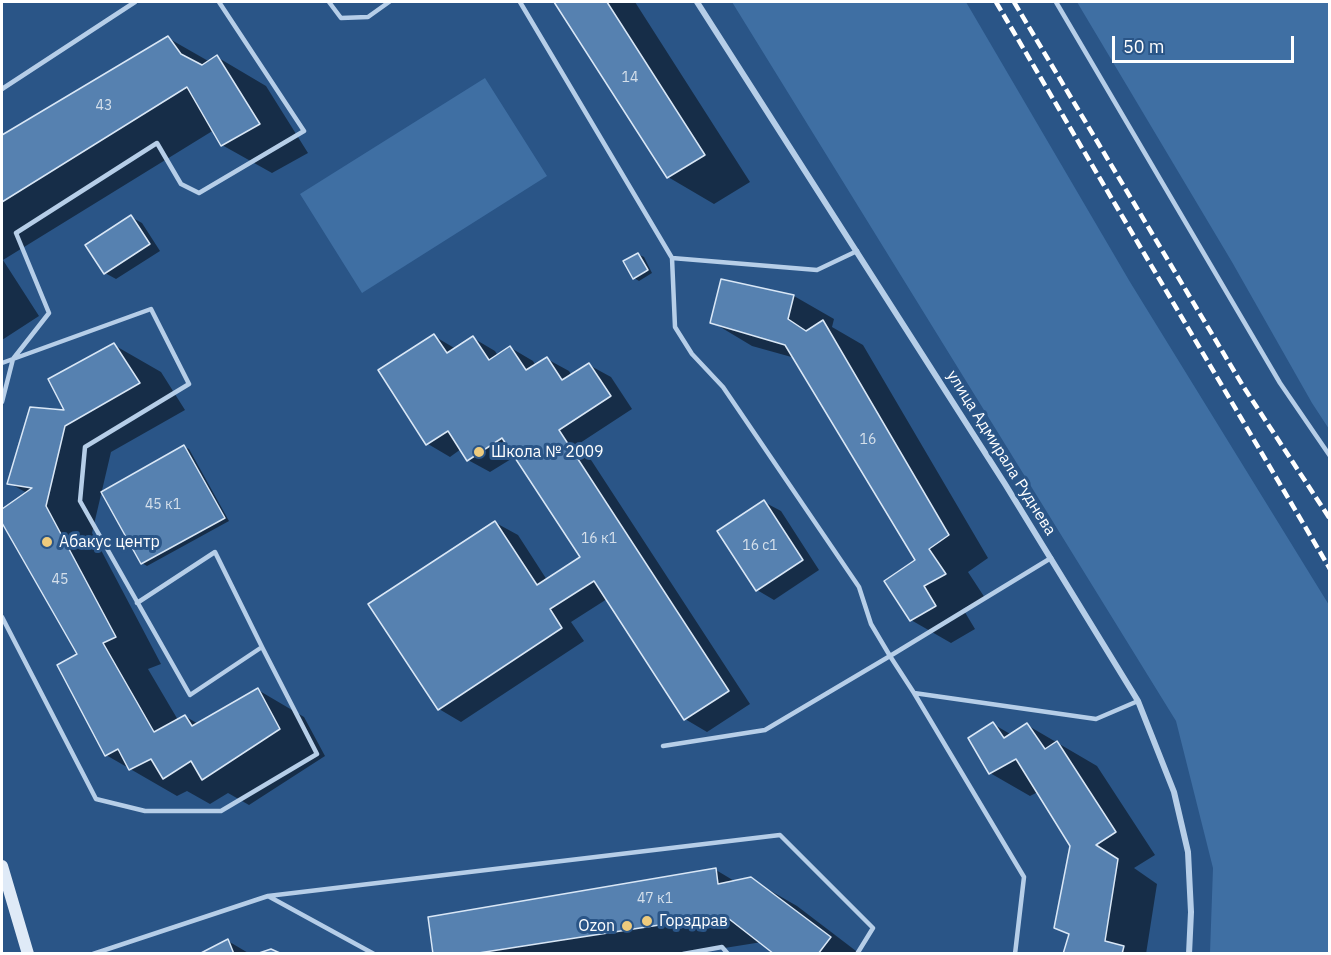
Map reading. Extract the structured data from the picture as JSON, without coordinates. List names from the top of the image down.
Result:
{
  "streets": {
    "street": ["улица Адмирала Руднева"]
  },
  "places": [
    "Школа № 2009",
    "Абакус центр",
    "Горздрав",
    "Ozon"
  ],
  "house_numbers": [
    "14",
    "43",
    "16",
    "45 к1",
    "16 к1",
    "16 с1",
    "45",
    "47 к1"
  ],
  "scale_bar": "50 m"
}
